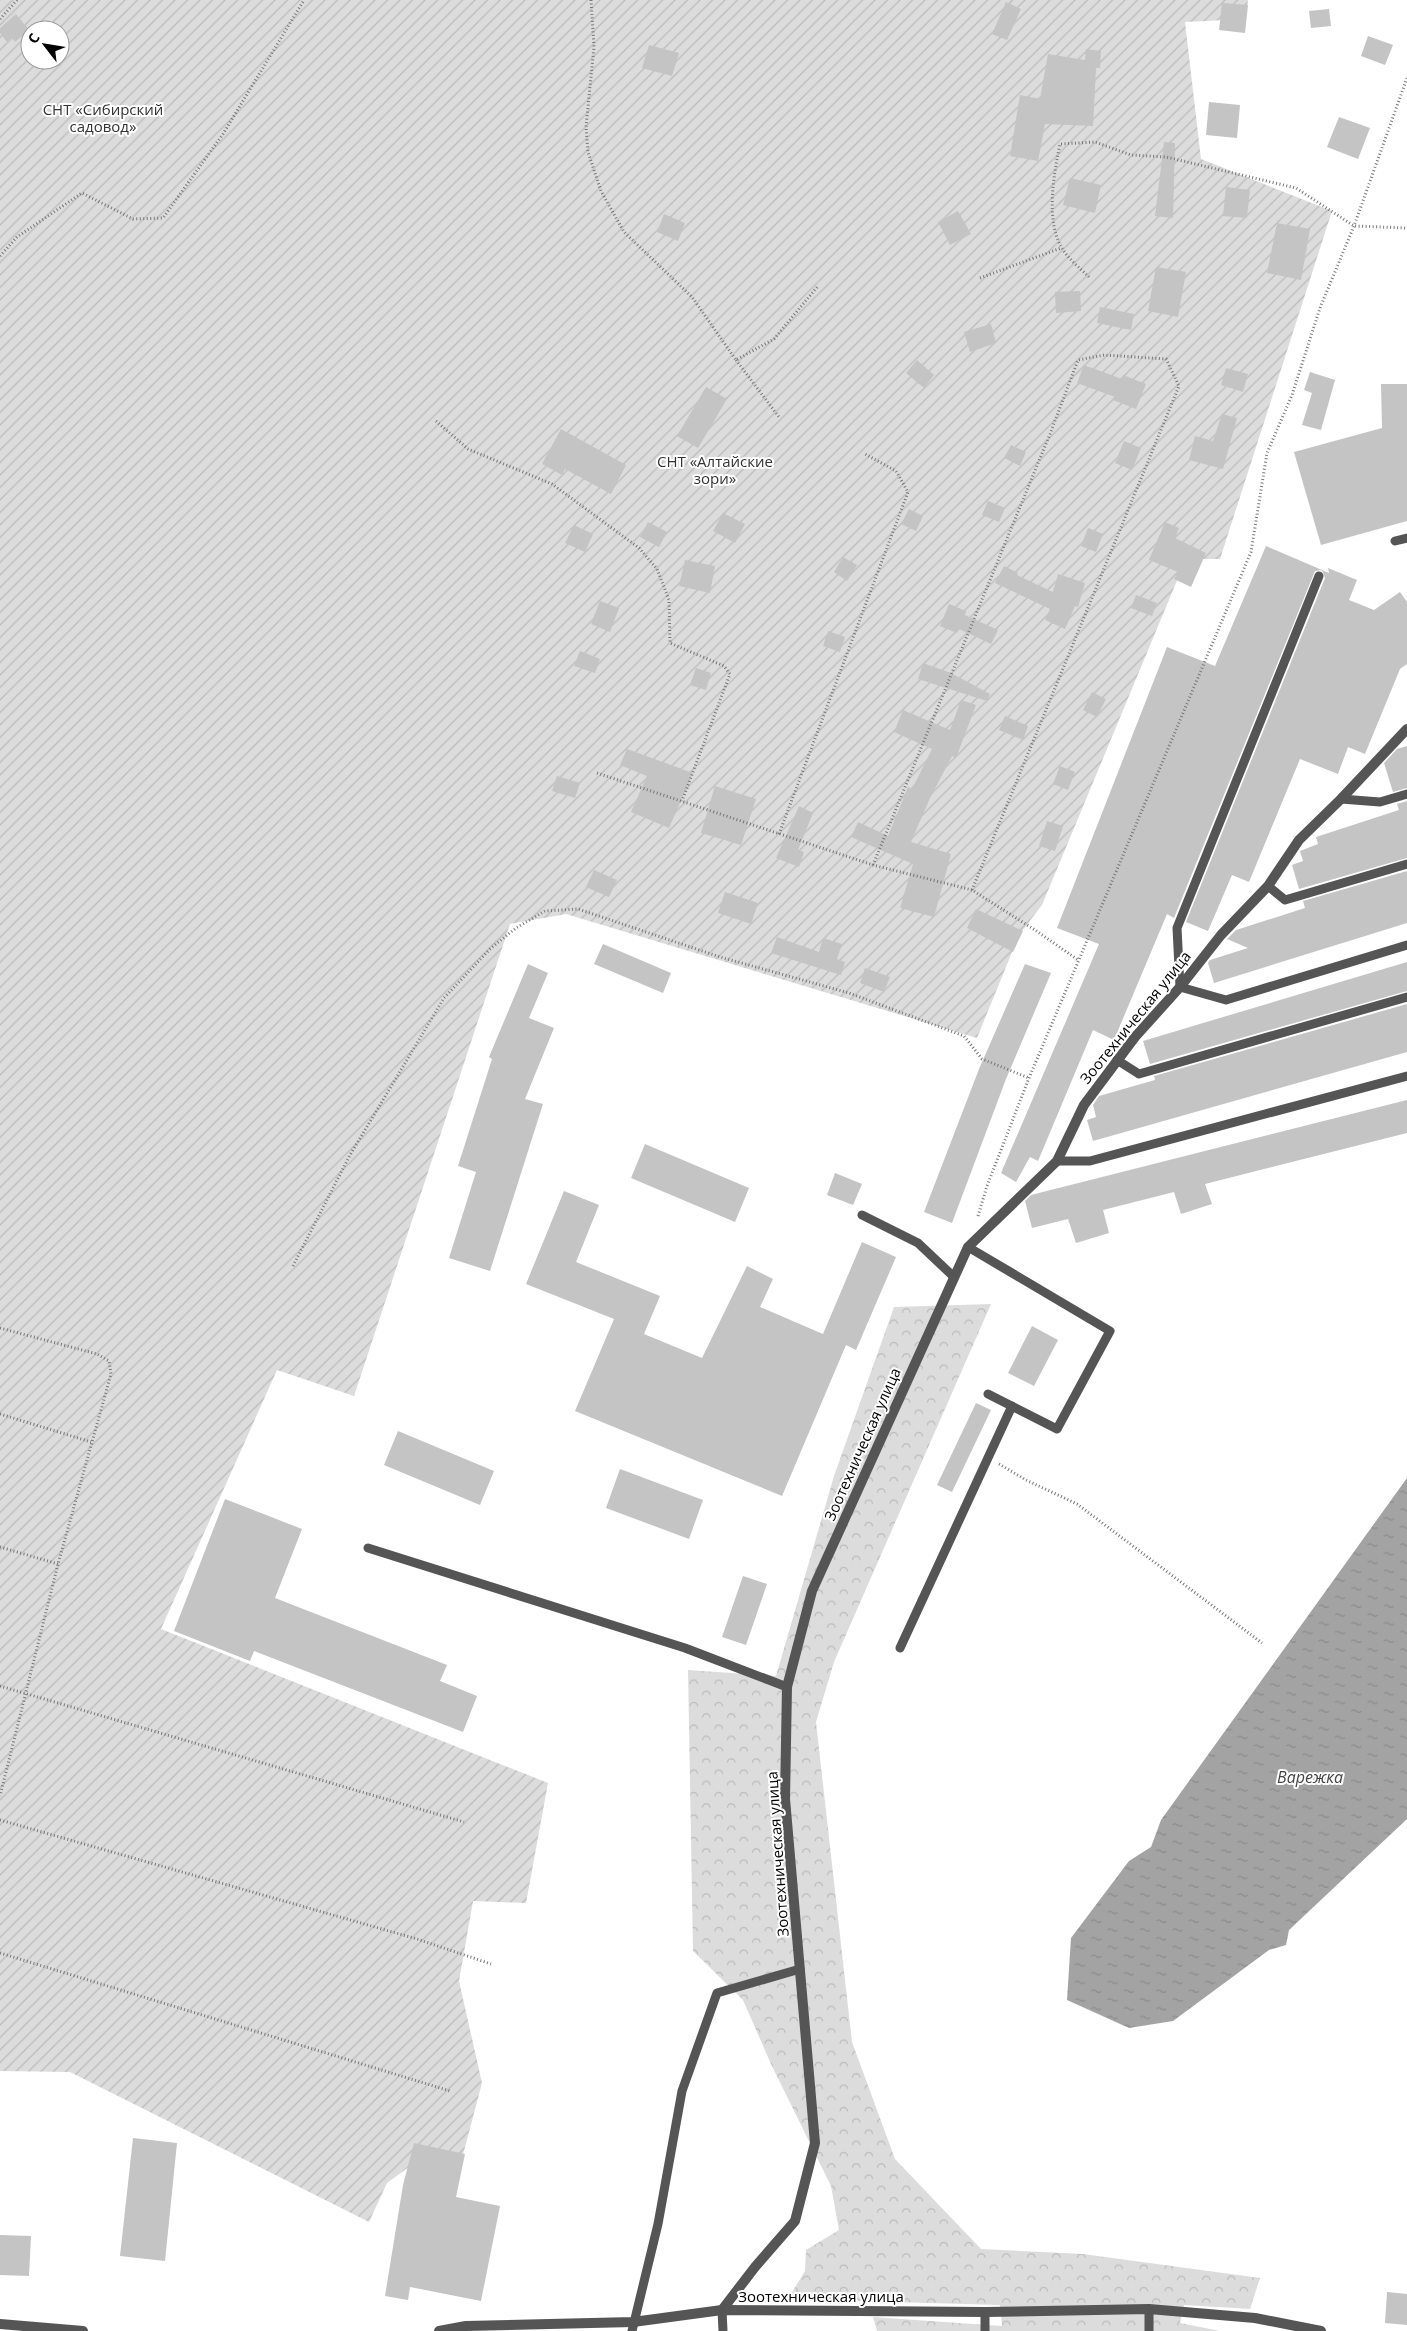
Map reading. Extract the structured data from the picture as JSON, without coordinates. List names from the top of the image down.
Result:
{
  "streets": {
    "street": ["Зоотехническая улица"]
  },
  "water": ["Варежка"],
  "parks": ["СНТ «Сибирский садовод»", "СНТ «Алтайские зори»"],
  "north": "top left"
}
